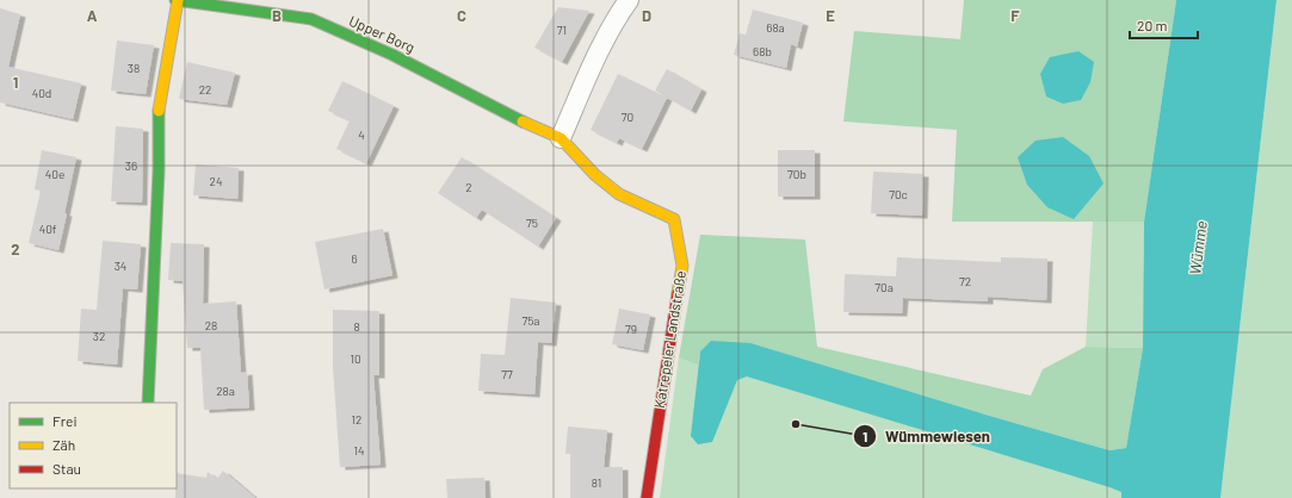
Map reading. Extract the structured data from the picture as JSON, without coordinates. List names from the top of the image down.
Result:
{
  "streets": {
    "street": ["Upper Borg", "Katrepeler Landstraße"]
  },
  "crossings": [
    ["Upper Borg", "Katrepeler Landstraße"]
  ],
  "water": ["Wümme"],
  "places": ["Wümmewiesen"],
  "house_numbers": [
    "68a",
    "71",
    "68b",
    "38",
    "22",
    "40d",
    "70",
    "4",
    "36",
    "40e",
    "70b",
    "24",
    "2",
    "70c",
    "75",
    "40f",
    "6",
    "34",
    "72",
    "70a",
    "75a",
    "28",
    "8",
    "79",
    "32",
    "10",
    "77",
    "28a",
    "12",
    "14",
    "81"
  ],
  "legend": ["Frei", "Zäh", "Stau"],
  "scale_bar": "20 m",
  "grid": {
    "columns": [
      "A",
      "B",
      "C",
      "D",
      "E",
      "F"
    ],
    "rows": ["1", "2"]
  }
}
